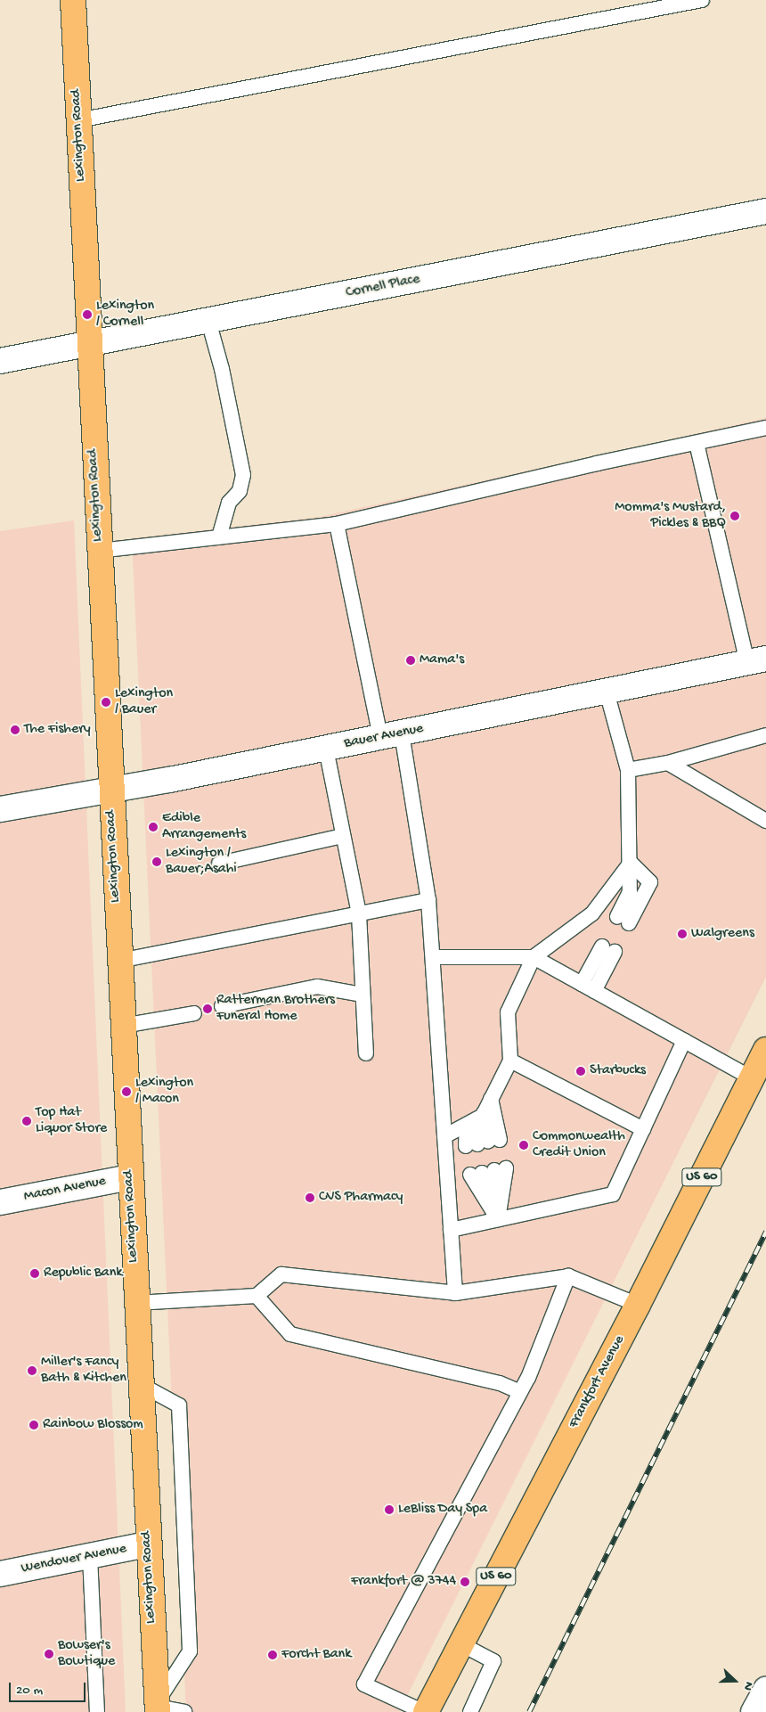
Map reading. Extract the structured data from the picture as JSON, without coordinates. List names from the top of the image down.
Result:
{
  "streets": {
    "main road": ["Lexington Road", "US 60", "Frankfort Avenue"],
    "street": [
      "Cornell Place",
      "Bauer Avenue",
      "Macon Avenue",
      "Wendover Avenue"
    ]
  },
  "crossings": [
    ["Lexington Road", "Cornell Place"],
    ["Lexington Road", "Bauer Avenue"],
    ["Lexington Road", "Macon Avenue"],
    ["Lexington Road", "Wendover Avenue"]
  ],
  "places": [
    "Lexington / Cornell",
    "Momma's Mustard, Pickles & BBQ",
    "Mama's",
    "Lexington / Bauer",
    "The Fishery",
    "Edible Arrangements",
    "Lexington / Bauer;Asahi",
    "Walgreens",
    "Ratterman Brothers Funeral Home",
    "Starbucks",
    "Lexington / Macon",
    "Top Hat Liquor Store",
    "Commonwealth Credit Union",
    "CVS Pharmacy",
    "Republic Bank",
    "Miller's Fancy Bath & Kitchen",
    "Rainbow Blossom",
    "LeBliss Day Spa",
    "Frankfort @ 3744",
    "Bowser's Bowtique",
    "Forcht Bank"
  ],
  "scale_bar": "20 m",
  "north": "right"
}
